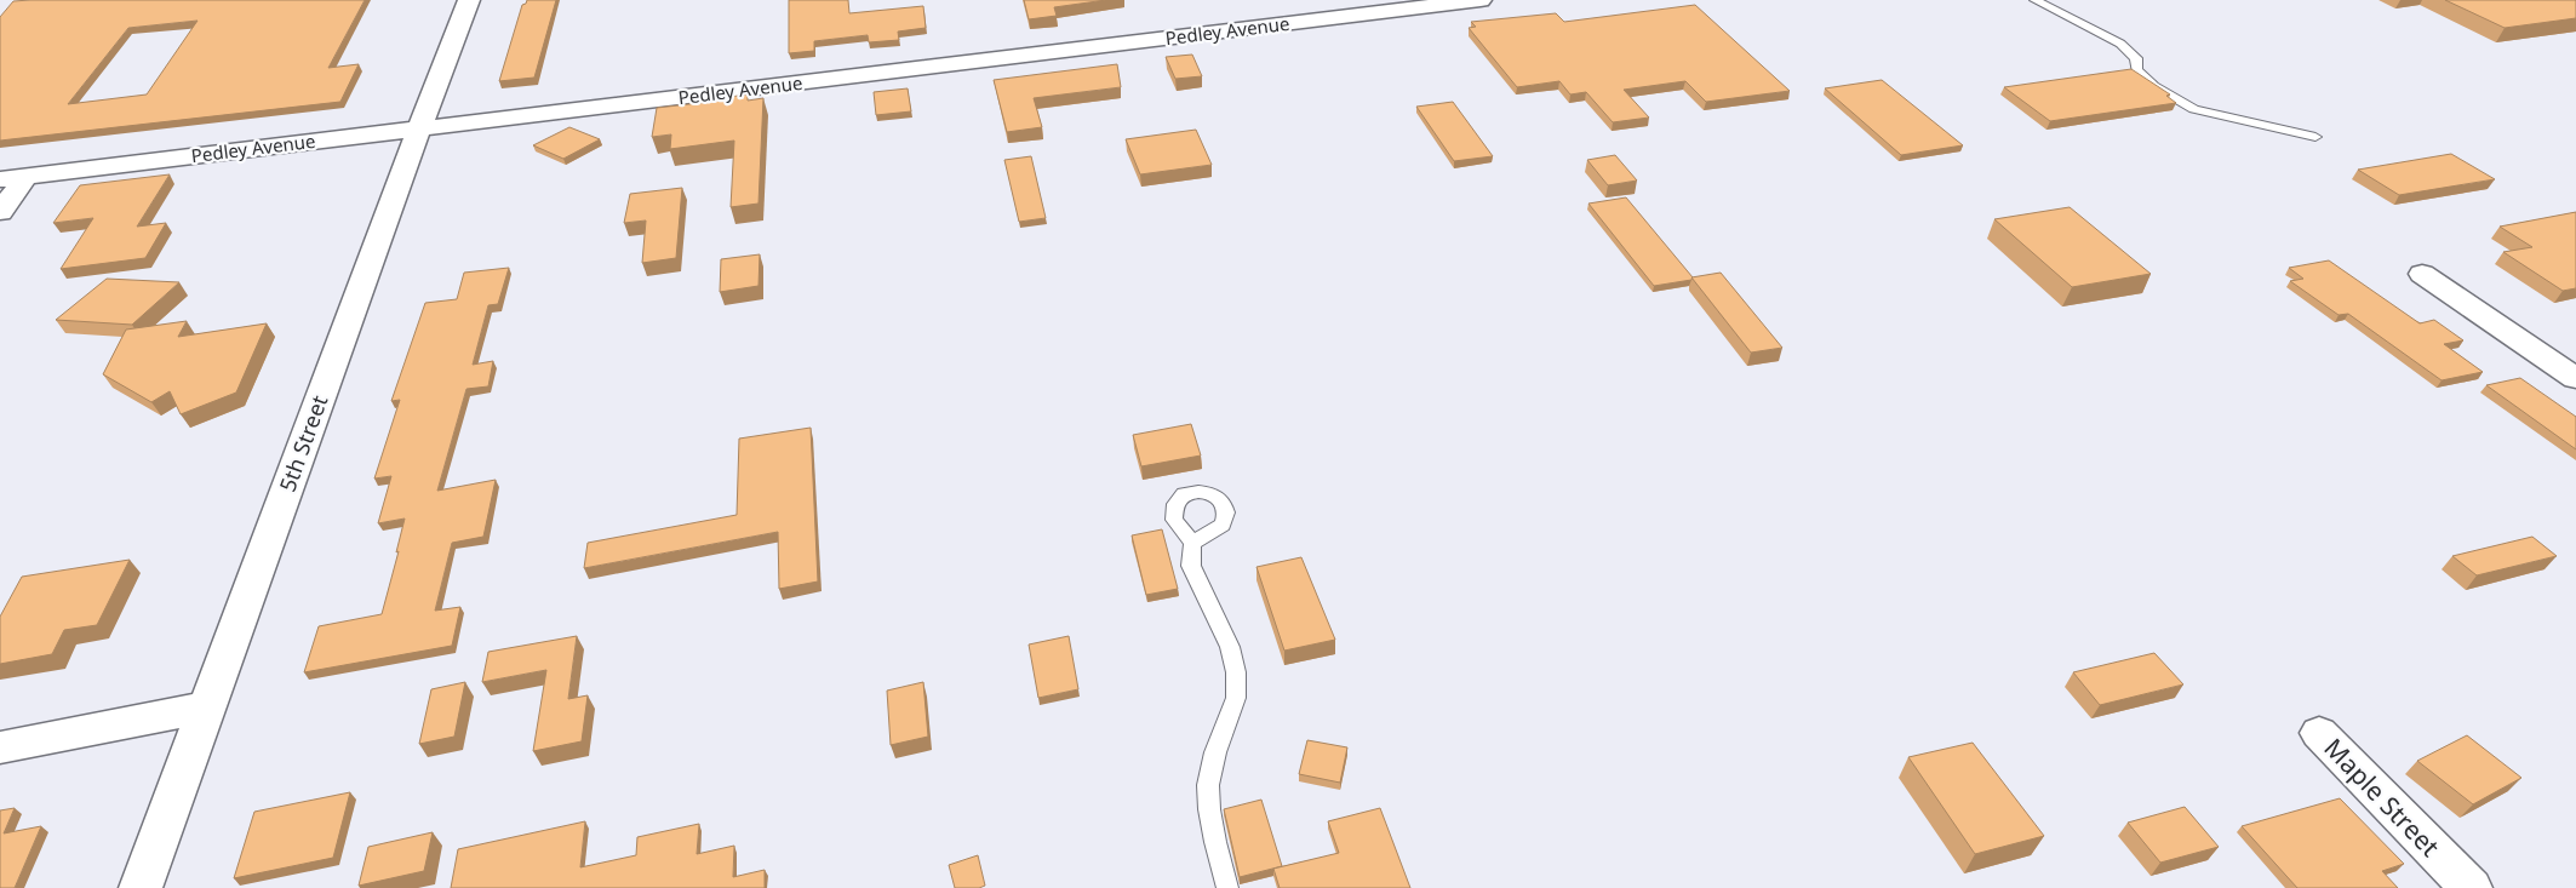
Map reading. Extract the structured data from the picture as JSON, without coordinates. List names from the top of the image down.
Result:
{
  "streets": {
    "street": ["Pedley Avenue", "5th Street", "Maple Street"]
  },
  "crossings": [
    ["Pedley Avenue", "5th Street"]
  ]
}
